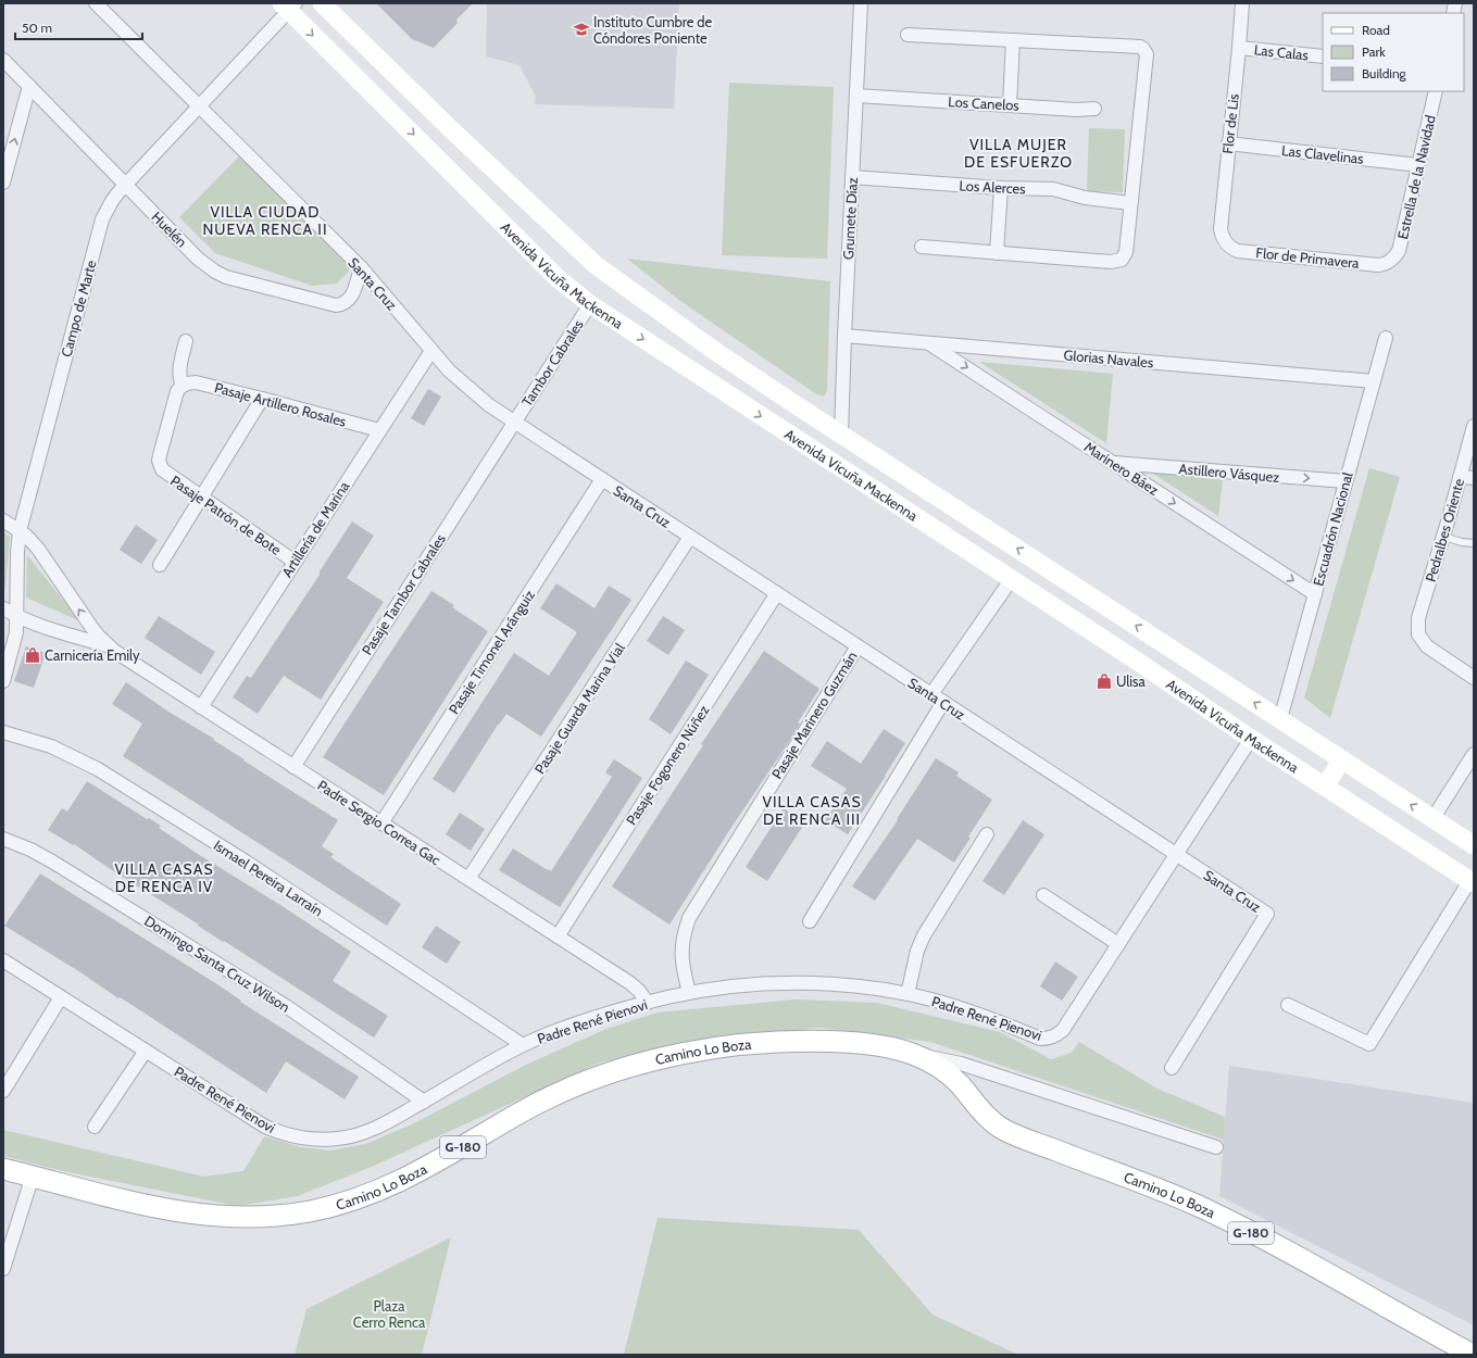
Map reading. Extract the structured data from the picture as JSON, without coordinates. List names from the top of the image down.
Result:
{
  "streets": {
    "main road": ["Camino Lo Boza", "G-180"],
    "street": [
      "Las Calas",
      "Los Canelos",
      "Flor de Lis",
      "Las Clavelinas",
      "Estrella de la Navidad",
      "Los Alerces",
      "Grumete Díaz",
      "Huelén",
      "Flor de Primavera",
      "Avenida Vicuña Mackenna",
      "Santa Cruz",
      "Campo de Marte",
      "Glorias Navales",
      "Tambor Cabrales",
      "Pasaje Artillero Rosales",
      "Marinero Báez",
      "Astillero Vásquez",
      "Pasaje Patrón de Bote",
      "Artillería de Marina",
      "Escuadrón Nacional",
      "Pedralbes Oriente",
      "Pasaje Tambor Cabrales",
      "Pasaje Timonel Aránguiz",
      "Pasaje Guarda Marina Vial",
      "Pasaje Marinero Guzmán",
      "Pasaje Fogonero Núñez",
      "Padre Sergio Correa Gac",
      "Ismael Pereira Larraín",
      "Domingo Santa Cruz Wilson",
      "Padre René Pienovi"
    ]
  },
  "crossings": [
    ["Las Calas", "Flor de Lis"],
    ["Los Canelos", "Grumete Díaz"],
    ["Flor de Lis", "Las Clavelinas"],
    ["Flor de Lis", "Flor de Primavera"],
    ["Las Clavelinas", "Estrella de la Navidad"],
    ["Estrella de la Navidad", "Flor de Primavera"],
    ["Los Alerces", "Grumete Díaz"],
    ["Grumete Díaz", "Avenida Vicuña Mackenna"],
    ["Grumete Díaz", "Glorias Navales"],
    ["Huelén", "Santa Cruz"],
    ["Huelén", "Campo de Marte"],
    ["Avenida Vicuña Mackenna", "Campo de Marte"],
    ["Avenida Vicuña Mackenna", "Tambor Cabrales"],
    ["Avenida Vicuña Mackenna", "Escuadrón Nacional"],
    ["Avenida Vicuña Mackenna", "Padre René Pienovi"],
    ["Santa Cruz", "Campo de Marte"],
    ["Santa Cruz", "Tambor Cabrales"],
    ["Santa Cruz", "Artillería de Marina"],
    ["Santa Cruz", "Pasaje Tambor Cabrales"],
    ["Santa Cruz", "Pasaje Timonel Aránguiz"],
    ["Santa Cruz", "Pasaje Guarda Marina Vial"],
    ["Santa Cruz", "Pasaje Marinero Guzmán"],
    ["Santa Cruz", "Pasaje Fogonero Núñez"],
    ["Santa Cruz", "Padre René Pienovi"],
    ["Campo de Marte", "Padre Sergio Correa Gac"],
    ["Glorias Navales", "Marinero Báez"],
    ["Glorias Navales", "Escuadrón Nacional"],
    ["Tambor Cabrales", "Pasaje Tambor Cabrales"],
    ["Pasaje Artillero Rosales", "Pasaje Patrón de Bote"],
    ["Pasaje Artillero Rosales", "Artillería de Marina"],
    ["Marinero Báez", "Astillero Vásquez"],
    ["Marinero Báez", "Escuadrón Nacional"],
    ["Astillero Vásquez", "Escuadrón Nacional"],
    ["Pasaje Patrón de Bote", "Artillería de Marina"],
    ["Artillería de Marina", "Padre Sergio Correa Gac"],
    ["Pasaje Tambor Cabrales", "Padre Sergio Correa Gac"],
    ["Pasaje Timonel Aránguiz", "Padre Sergio Correa Gac"],
    ["Pasaje Guarda Marina Vial", "Padre Sergio Correa Gac"],
    ["Pasaje Marinero Guzmán", "Padre René Pienovi"],
    ["Pasaje Fogonero Núñez", "Padre Sergio Correa Gac"],
    ["Padre Sergio Correa Gac", "Padre René Pienovi"],
    ["Ismael Pereira Larraín", "Padre René Pienovi"],
    ["Domingo Santa Cruz Wilson", "Padre René Pienovi"]
  ],
  "one_way": ["Marinero Báez", "Astillero Vásquez"],
  "districts": [
    "VILLA MUJER DE ESFUERZO",
    "VILLA CIUDAD NUEVA RENCA II",
    "VILLA CASAS DE RENCA III",
    "VILLA CASAS DE RENCA IV"
  ],
  "parks": ["Plaza Cerro Renca"],
  "places": {
    "school or university": ["Instituto Cumbre de Cóndores Poniente"],
    "shop": ["Carnicería Emily", "Ulisa"]
  },
  "legend": ["Road", "Park", "Building"],
  "scale_bar": "50 m"
}
